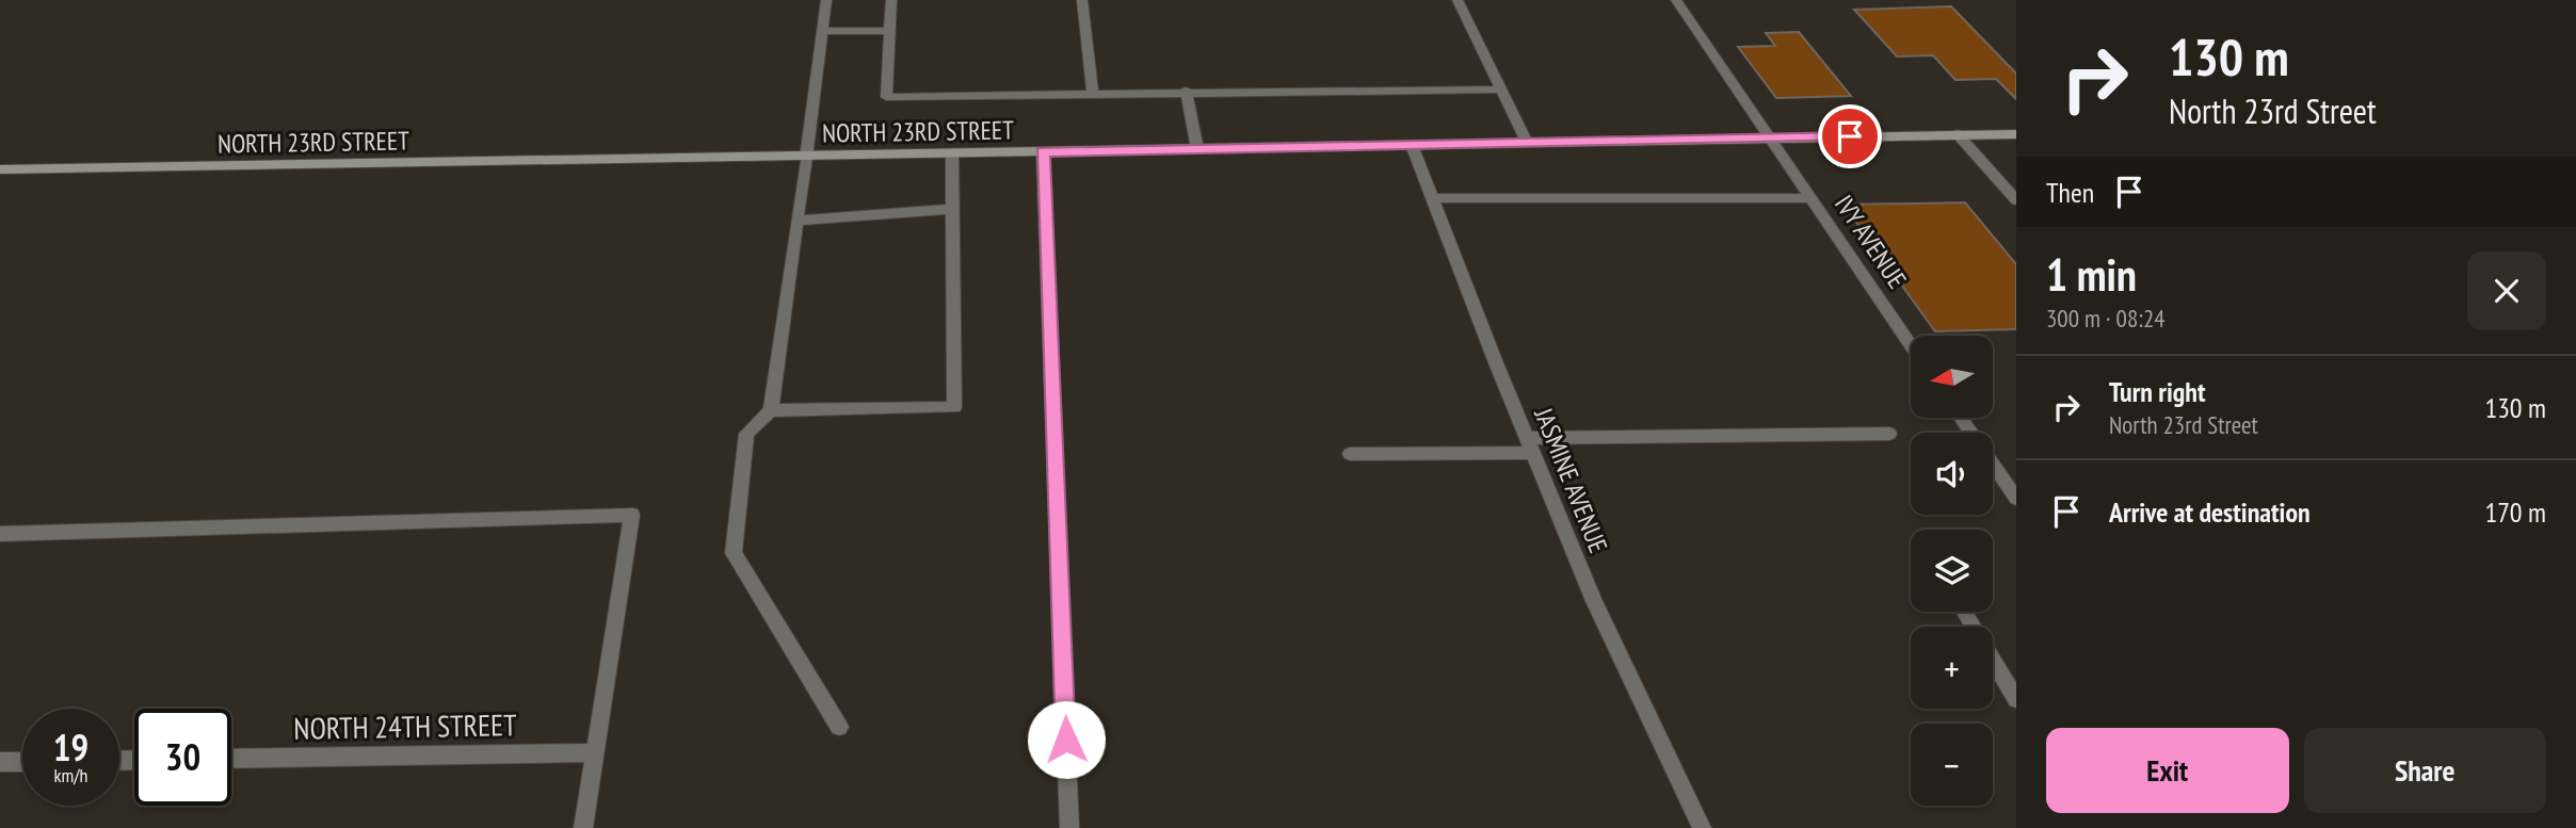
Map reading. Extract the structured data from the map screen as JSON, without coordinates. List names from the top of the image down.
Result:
{
  "streets": {
    "main road": ["NORTH 23RD STREET"],
    "street": ["IVY AVENUE", "JASMINE AVENUE", "NORTH 24TH STREET"]
  },
  "crossings": [
    ["NORTH 23RD STREET", "IVY AVENUE"],
    ["NORTH 23RD STREET", "JASMINE AVENUE"]
  ],
  "north": "left",
  "page": {
    "turn": ["130 m", "North 23rd Street"],
    "then": "Then",
    "heading": ["1 min", "300 m · 08:24"],
    "map_buttons": ["+", "−"],
    "list": [
      {
        "name": "Turn right",
        "note": "North 23rd Street",
        "value": "130 m"
      },
      {
        "name": "Arrive at destination",
        "value": "170 m"
      }
    ],
    "speed": "19 km/h",
    "limit": "30",
    "buttons": ["Exit", "Share"]
  }
}
